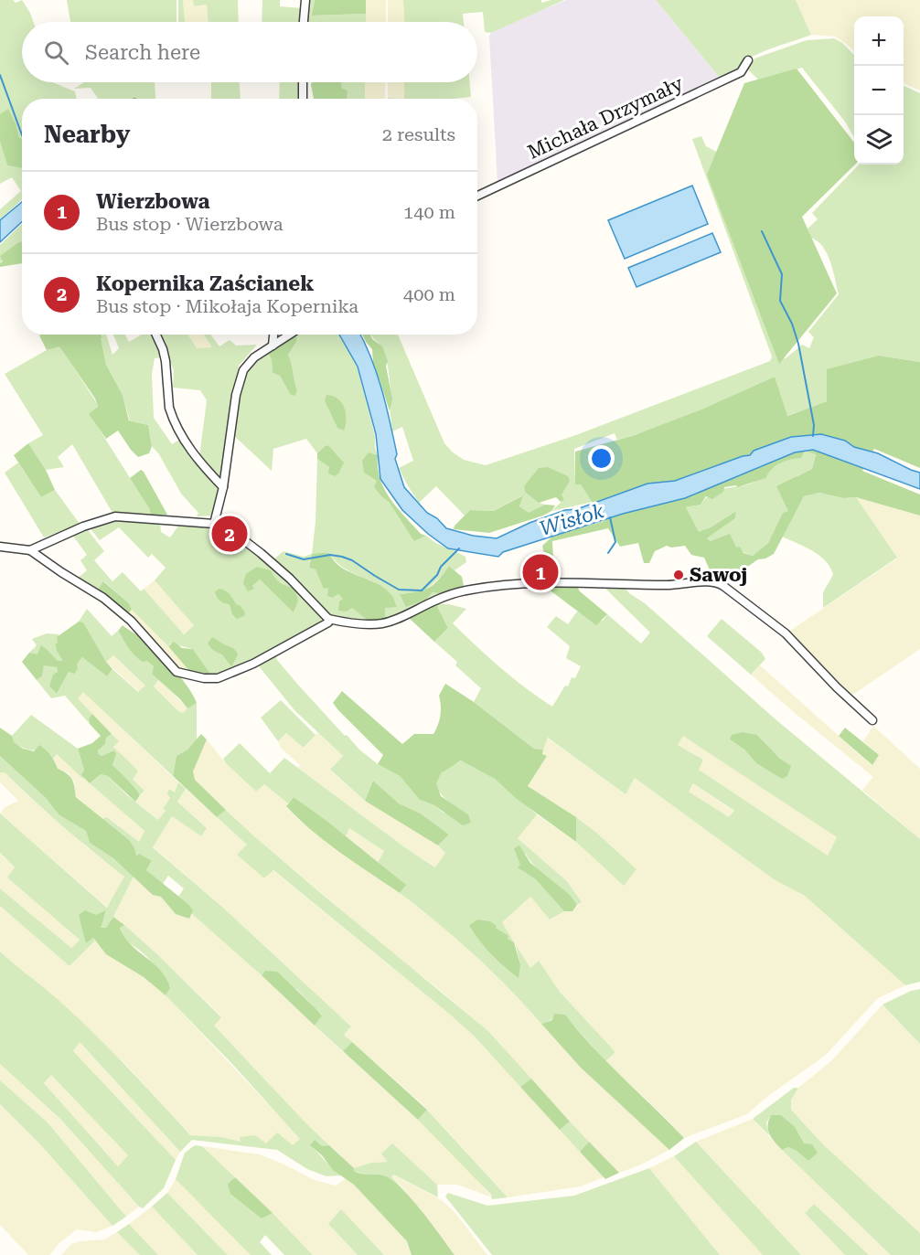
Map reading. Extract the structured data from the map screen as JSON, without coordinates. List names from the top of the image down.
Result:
{
  "streets": {
    "street": ["Michała Drzymały"]
  },
  "water": ["Wisłok"],
  "places": ["Sawoj"],
  "page": {
    "map_buttons": ["+", "−"],
    "search": "Search here",
    "heading": ["Nearby", "2 results"],
    "list": [
      {
        "mark": "1",
        "name": "Wierzbowa",
        "note": "Bus stop · Wierzbowa",
        "value": "140 m"
      },
      {
        "mark": "2",
        "name": "Kopernika Zaścianek",
        "note": "Bus stop · Mikołaja Kopernika",
        "value": "400 m"
      }
    ],
    "pins": ["2", "1"]
  }
}
